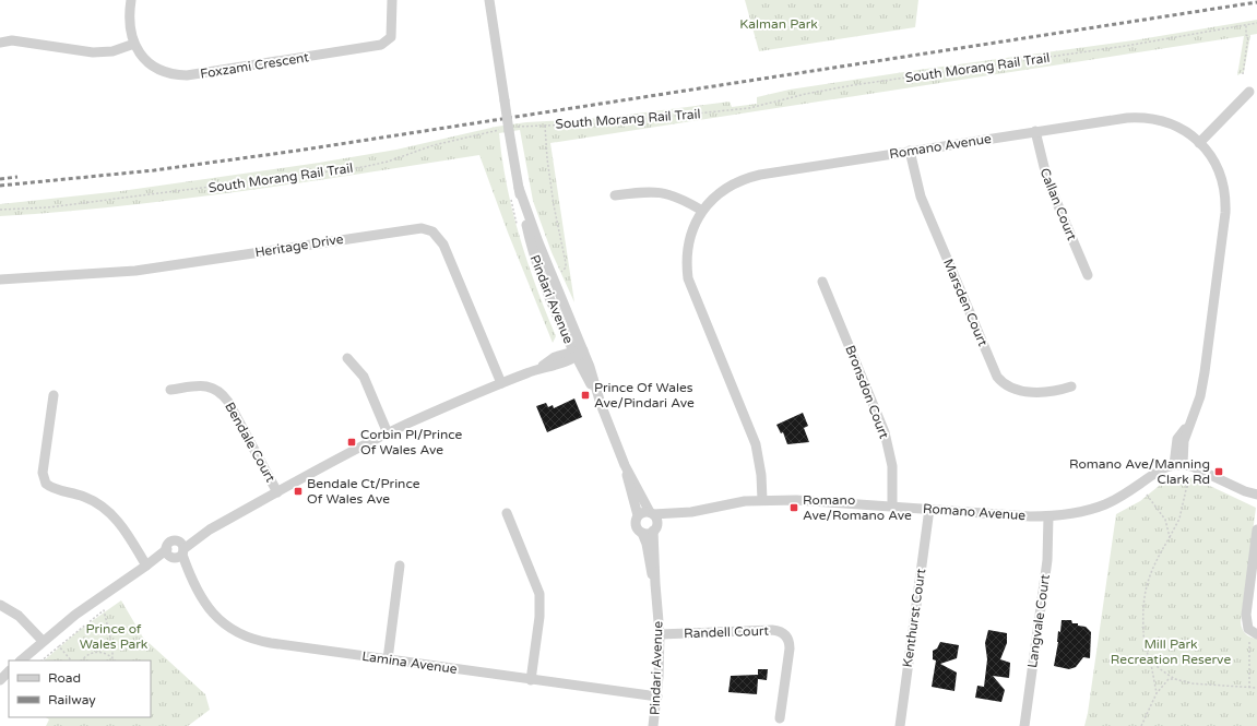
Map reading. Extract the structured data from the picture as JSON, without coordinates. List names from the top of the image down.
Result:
{
  "streets": {
    "street": [
      "Foxzami Crescent",
      "Romano Avenue",
      "Callan Court",
      "Heritage Drive",
      "Pindari Avenue",
      "Marsden Court",
      "Bronsdon Court",
      "Bendale Court",
      "Kenthurst Court",
      "Langvale Court",
      "Randell Court",
      "Lamina Avenue"
    ],
    "path": ["South Morang Rail Trail"]
  },
  "crossings": [
    ["South Morang Rail Trail", "Pindari Avenue"],
    ["Romano Avenue", "Callan Court"],
    ["Romano Avenue", "Pindari Avenue"],
    ["Romano Avenue", "Marsden Court"],
    ["Romano Avenue", "Bronsdon Court"],
    ["Romano Avenue", "Kenthurst Court"],
    ["Romano Avenue", "Langvale Court"],
    ["Pindari Avenue", "Randell Court"],
    ["Pindari Avenue", "Lamina Avenue"]
  ],
  "parks": ["Kalman Park", "Prince of Wales Park", "Mill Park Recreation Reserve"],
  "places": {
    "transit": [
      "Prince Of Wales Ave/Pindari Ave",
      "Corbin Pl/Prince Of Wales Ave",
      "Romano Ave/Manning Clark Rd",
      "Bendale Ct/Prince Of Wales Ave",
      "Romano Ave/Romano Ave"
    ]
  },
  "legend": ["Road", "Railway"]
}
